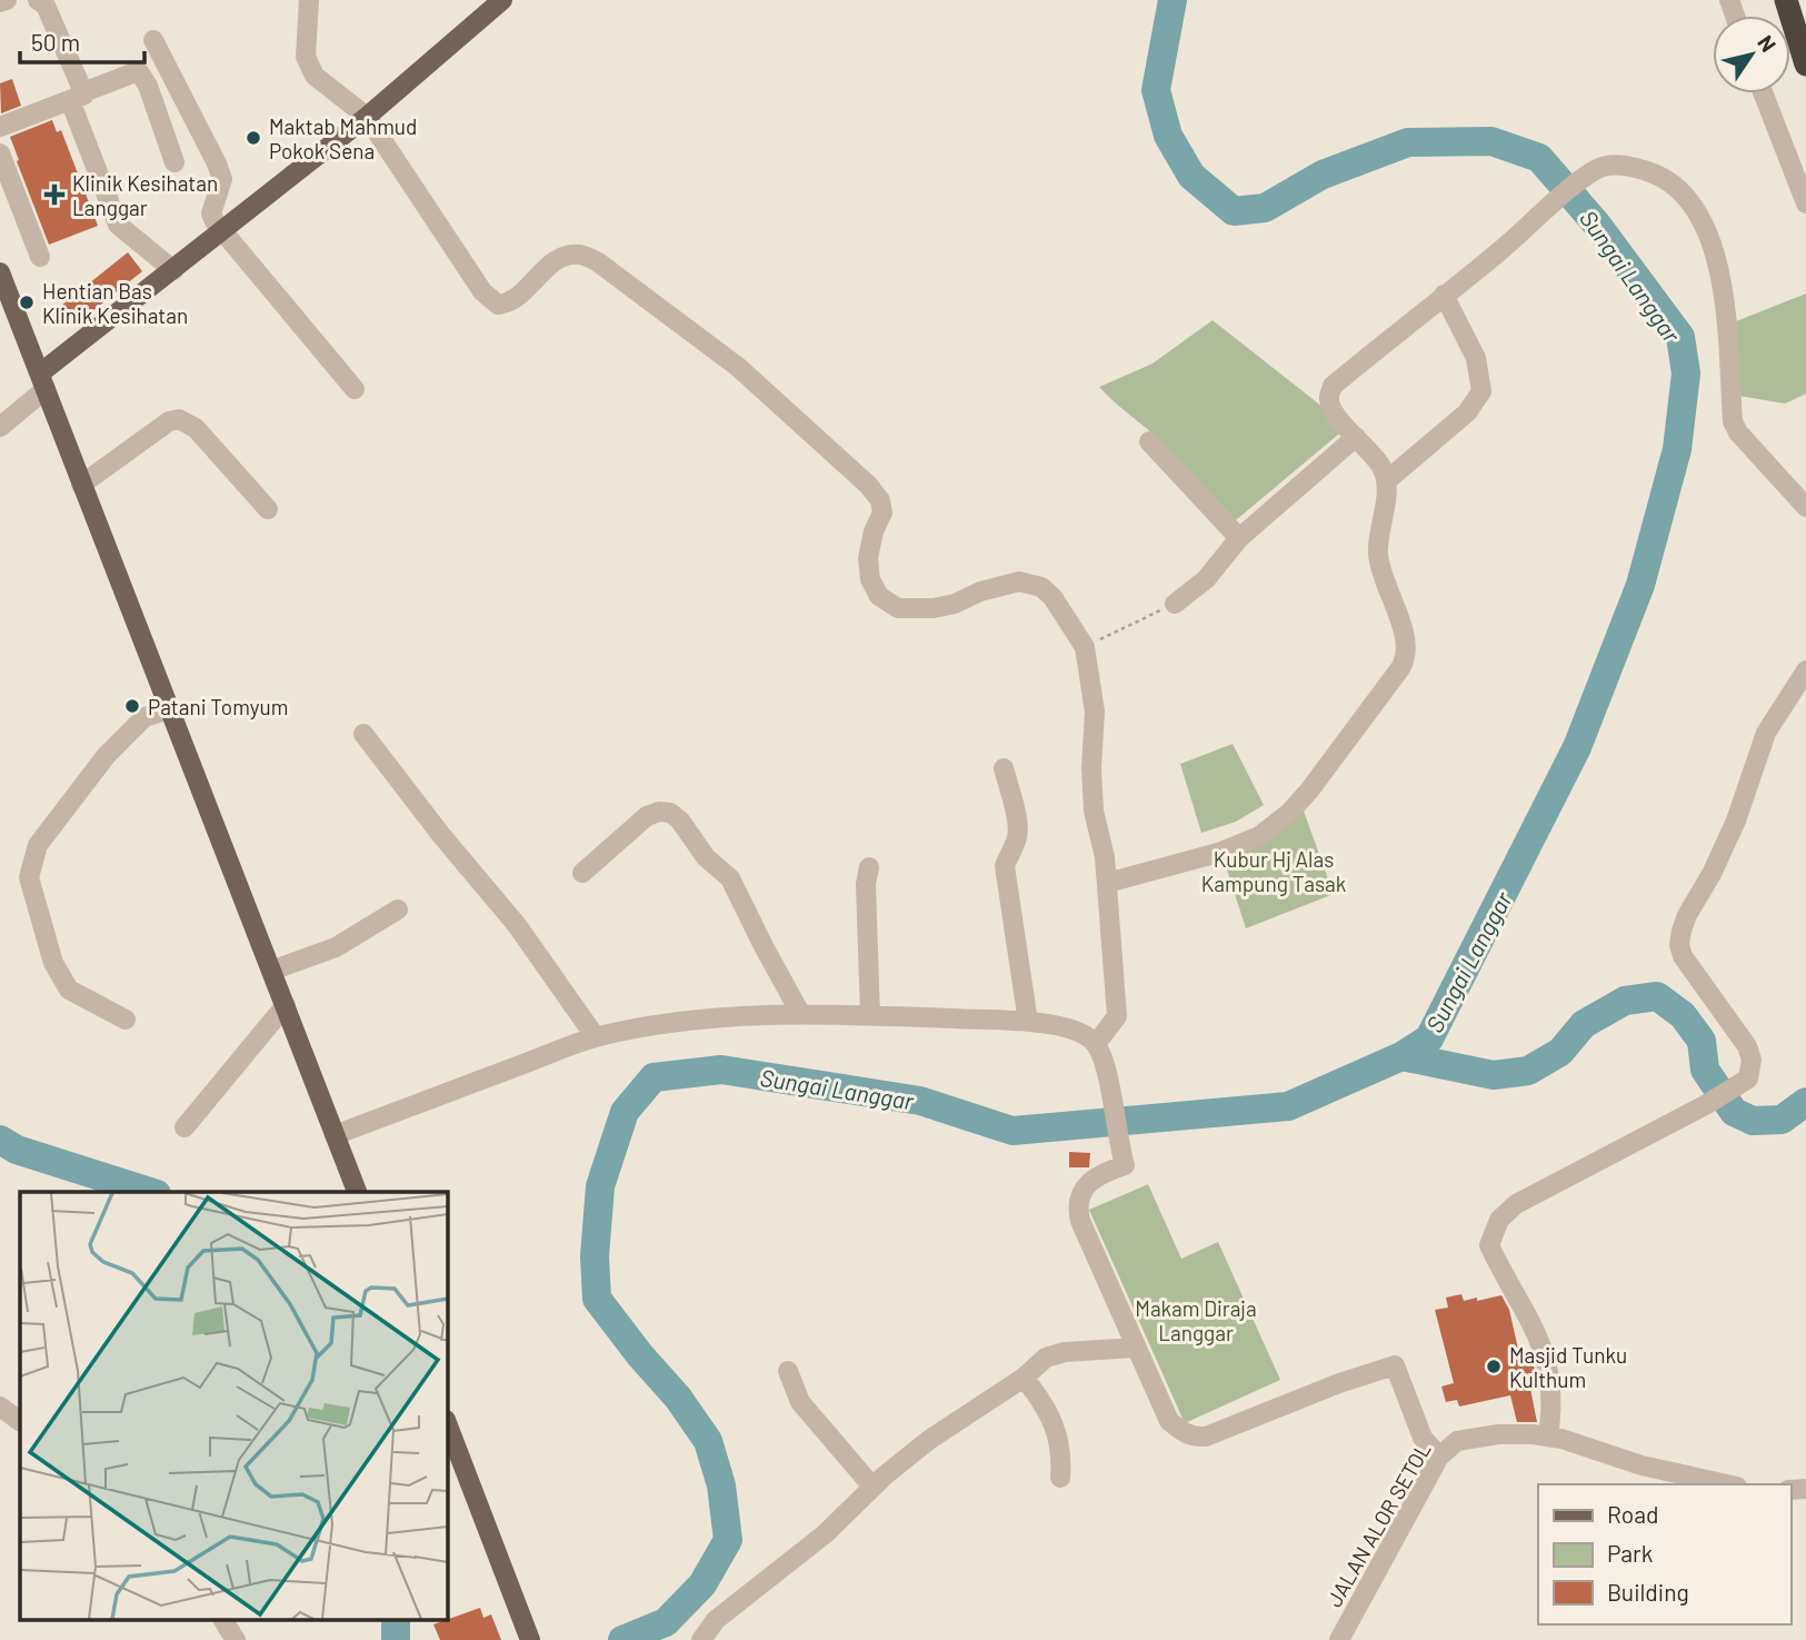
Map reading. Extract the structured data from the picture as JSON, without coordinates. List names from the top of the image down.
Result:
{
  "streets": {
    "street": ["JALAN ALOR SETOL"]
  },
  "water": ["Sungai Langgar"],
  "parks": ["Kubur Hj Alas Kampung Tasak", "Makam Diraja Langgar"],
  "places": {
    "other": [
      "Maktab Mahmud Pokok Sena",
      "Hentian Bas Klinik Kesihatan",
      "Patani Tomyum",
      "Masjid Tunku Kulthum"
    ],
    "health": ["Klinik Kesihatan Langgar"]
  },
  "legend": ["Road", "Park", "Building"],
  "scale_bar": "50 m",
  "north": "top right"
}
